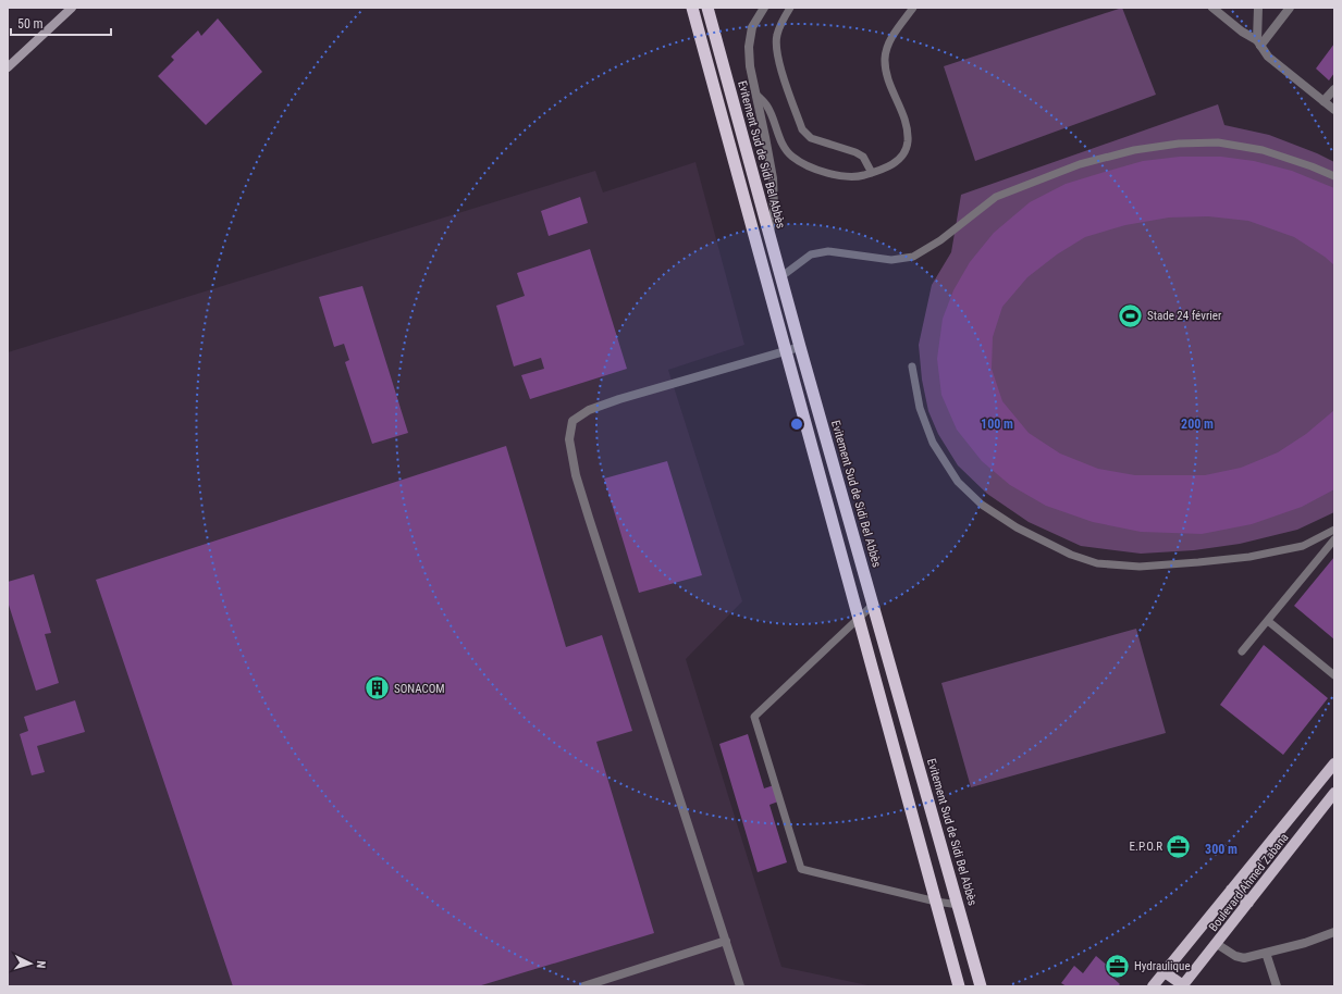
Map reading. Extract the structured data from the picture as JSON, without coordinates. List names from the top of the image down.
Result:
{
  "streets": {
    "highway": ["Evitement Sud de Sidi Bel Abbès"],
    "main road": ["Boulevard Ahmed Zabana"]
  },
  "places": {
    "sports": ["Stade 24 février"],
    "building": ["SONACOM"],
    "office": ["E.P.O.R", "Hydraulique"]
  },
  "scale_bar": "50 m",
  "north": "right",
  "rings": ["100 m", "200 m", "300 m"]
}
